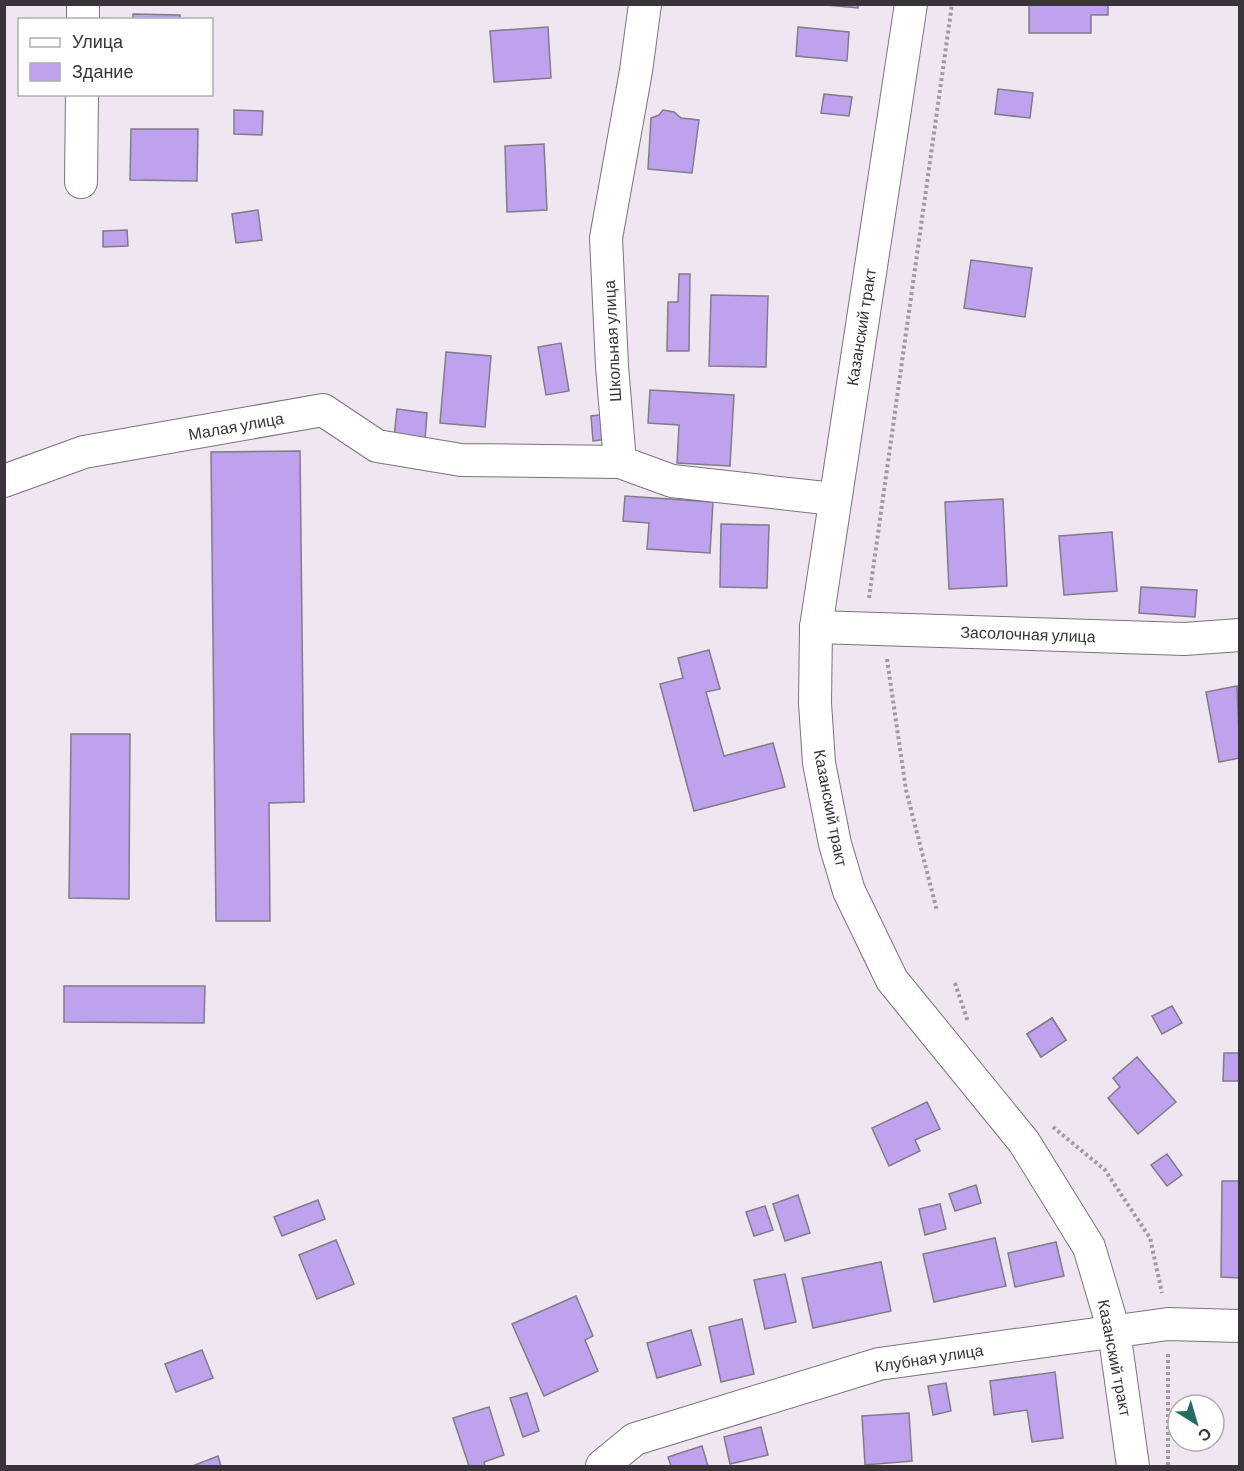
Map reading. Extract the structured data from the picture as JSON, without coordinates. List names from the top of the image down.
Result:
{
  "streets": {
    "street": [
      "Казанский тракт",
      "Школьная улица",
      "Малая улица",
      "Засолочная улица",
      "Клубная улица"
    ]
  },
  "crossings": [
    ["Казанский тракт", "Засолочная улица"],
    ["Казанский тракт", "Клубная улица"],
    ["Школьная улица", "Малая улица"]
  ],
  "legend": ["Улица", "Здание"],
  "north": "bottom right"
}
